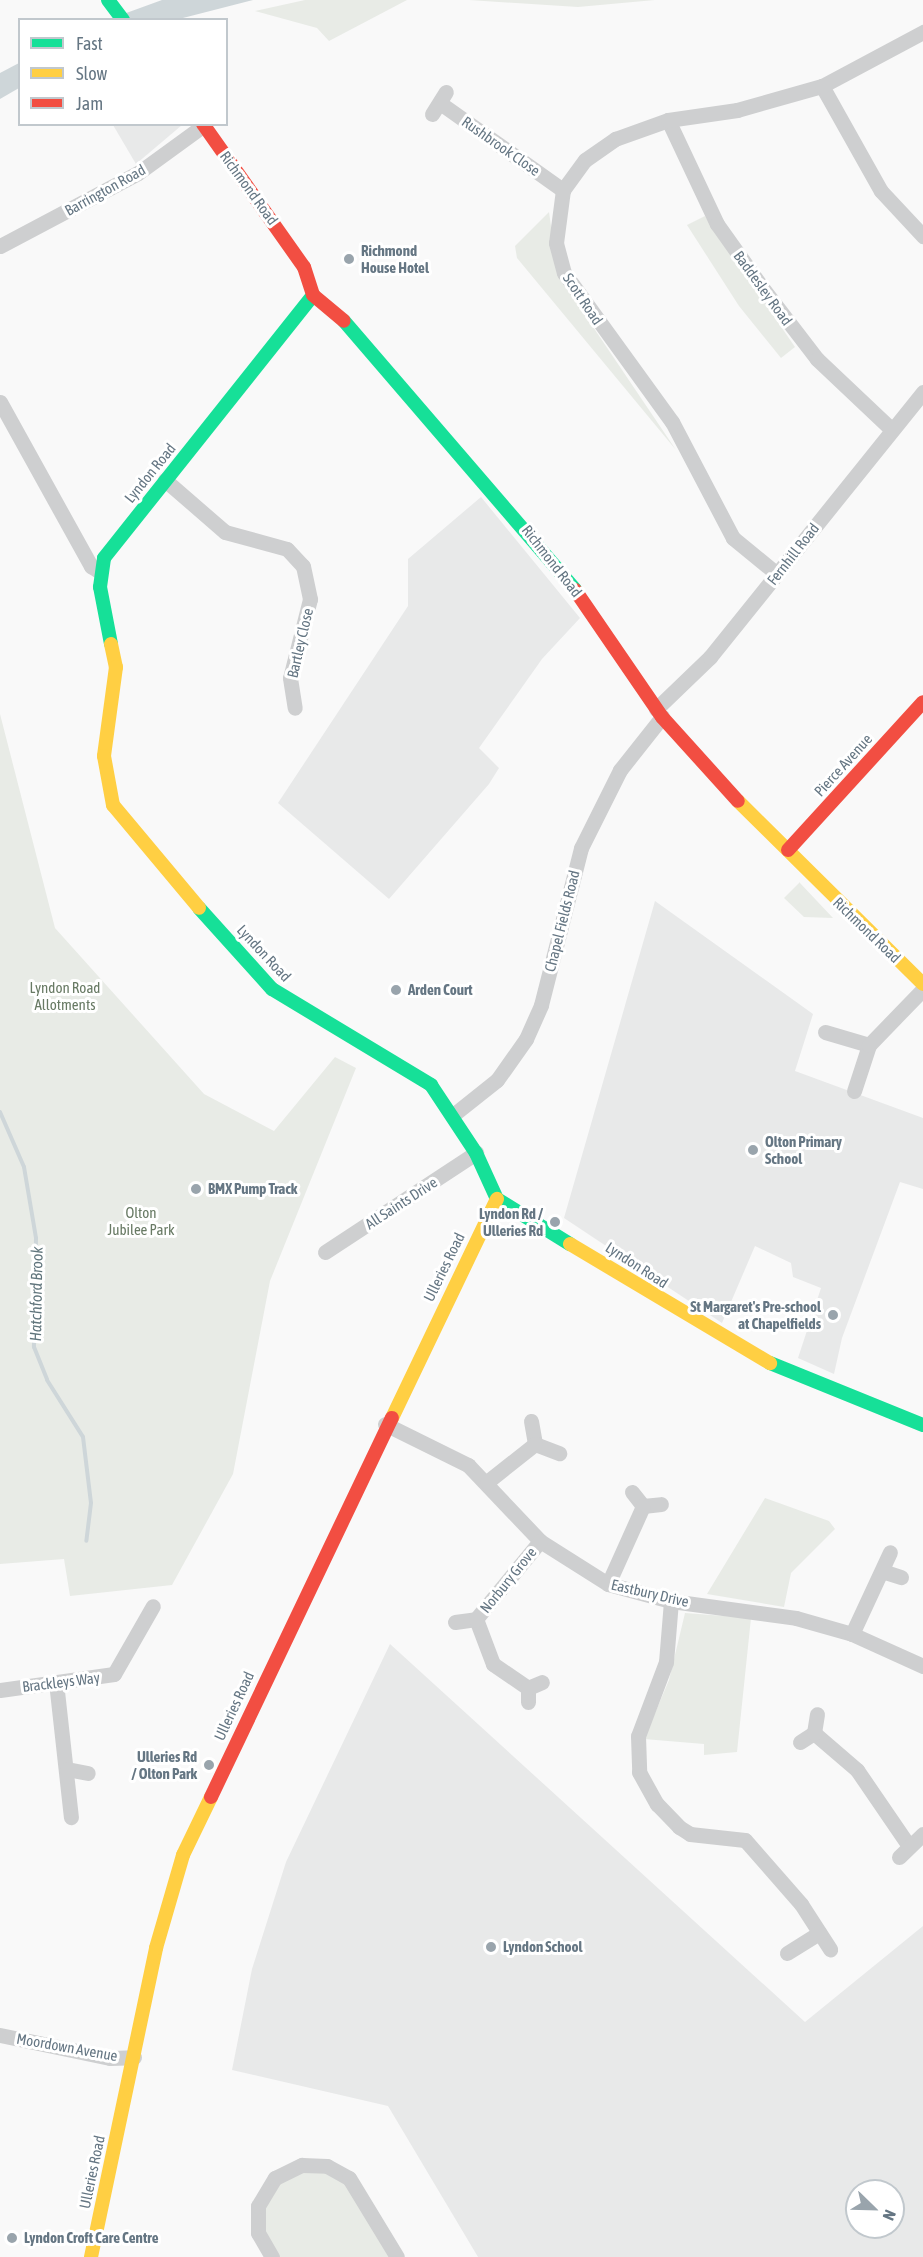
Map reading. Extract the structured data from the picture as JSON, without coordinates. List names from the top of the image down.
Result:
{
  "streets": {
    "street": [
      "Rushbrook Close",
      "Richmond Road",
      "Barrington Road",
      "Baddesley Road",
      "Scott Road",
      "Lyndon Road",
      "Fernhill Road",
      "Bartley Close",
      "Pierce Avenue",
      "Chapel Fields Road",
      "All Saints Drive",
      "Ulleries Road",
      "Norbury Grove",
      "Eastbury Drive",
      "Brackleys Way",
      "Moordown Avenue"
    ]
  },
  "crossings": [
    ["Rushbrook Close", "Scott Road"],
    ["Richmond Road", "Lyndon Road"],
    ["Richmond Road", "Fernhill Road"],
    ["Richmond Road", "Pierce Avenue"],
    ["Richmond Road", "Chapel Fields Road"],
    ["Baddesley Road", "Fernhill Road"],
    ["Scott Road", "Fernhill Road"],
    ["Lyndon Road", "Bartley Close"],
    ["Lyndon Road", "Chapel Fields Road"],
    ["Lyndon Road", "All Saints Drive"],
    ["Lyndon Road", "Ulleries Road"],
    ["Fernhill Road", "Chapel Fields Road"],
    ["Ulleries Road", "Eastbury Drive"],
    ["Ulleries Road", "Moordown Avenue"],
    ["Norbury Grove", "Eastbury Drive"]
  ],
  "water": ["Hatchford Brook"],
  "parks": ["Lyndon Road Allotments", "Olton Jubilee Park"],
  "places": [
    "Richmond House Hotel",
    "Arden Court",
    "Olton Primary School",
    "BMX Pump Track",
    "Lyndon Rd / Ulleries Rd",
    "St Margaret's Pre-school at Chapelfields",
    "Ulleries Rd / Olton Park",
    "Lyndon School",
    "Lyndon Croft Care Centre"
  ],
  "legend": ["Fast", "Slow", "Jam"],
  "north": "bottom right"
}
